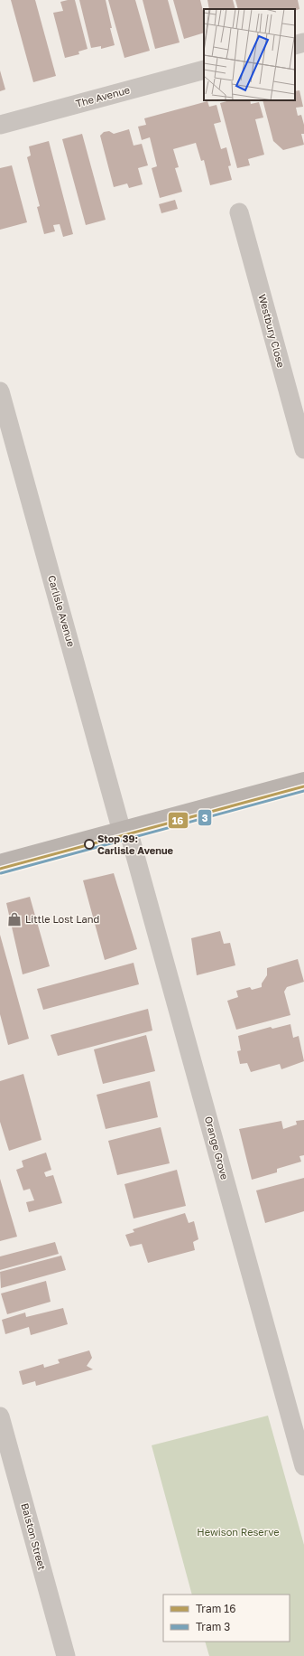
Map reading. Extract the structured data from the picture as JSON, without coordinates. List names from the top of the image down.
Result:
{
  "streets": {
    "street": [
      "The Avenue",
      "Westbury Close",
      "Carlisle Avenue",
      "Orange Grove",
      "Balston Street"
    ]
  },
  "crossings": [
    ["Carlisle Avenue", "Orange Grove"]
  ],
  "parks": ["Hewison Reserve"],
  "places": {
    "other": ["Stop 39: Carlisle Avenue"],
    "shop": ["Little Lost Land"]
  },
  "lines": ["tram line 16", "tram line 3"],
  "legend": ["Tram 16", "Tram 3"]
}
